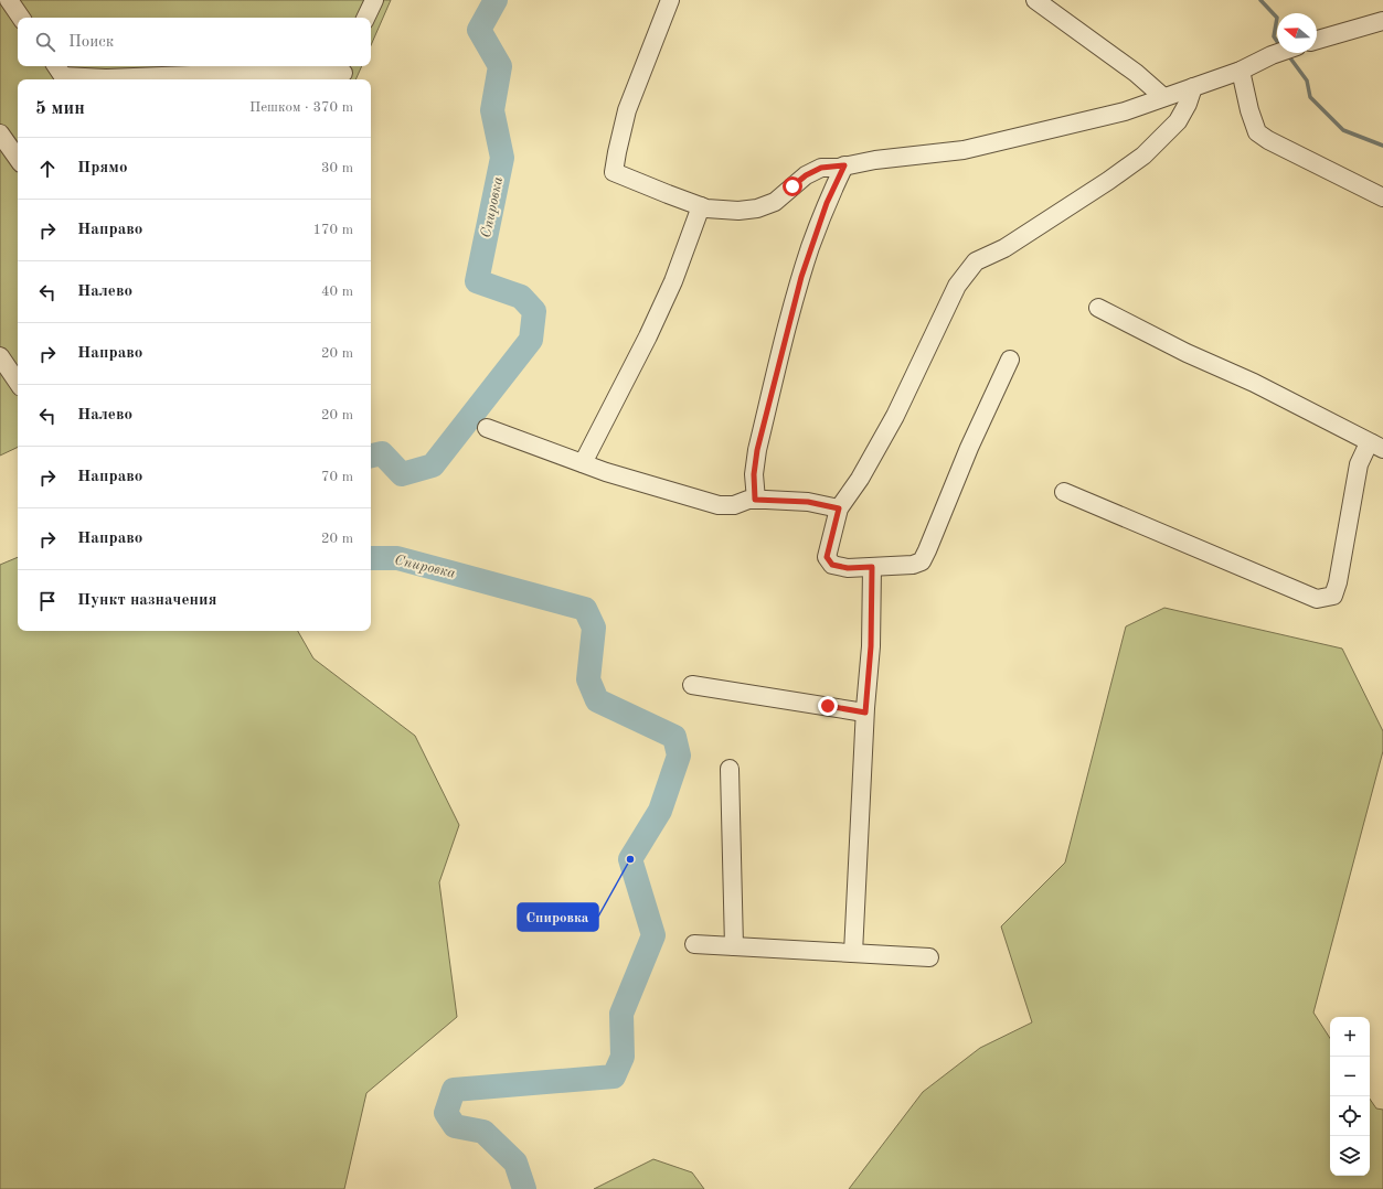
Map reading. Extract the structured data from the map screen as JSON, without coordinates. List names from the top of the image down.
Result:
{
  "water": ["Спировка"],
  "places": ["Спировка"],
  "north": "left",
  "page": {
    "search": "Поиск",
    "heading": ["5 мин", "Пешком · 370 m"],
    "list": [
      ["Прямо", "30 m"],
      ["Направо", "170 m"],
      ["Налево", "40 m"],
      ["Направо", "20 m"],
      ["Налево", "20 m"],
      ["Направо", "70 m"],
      ["Направо", "20 m"],
      "Пункт назначения"
    ],
    "map_buttons": ["+", "−"]
  }
}
